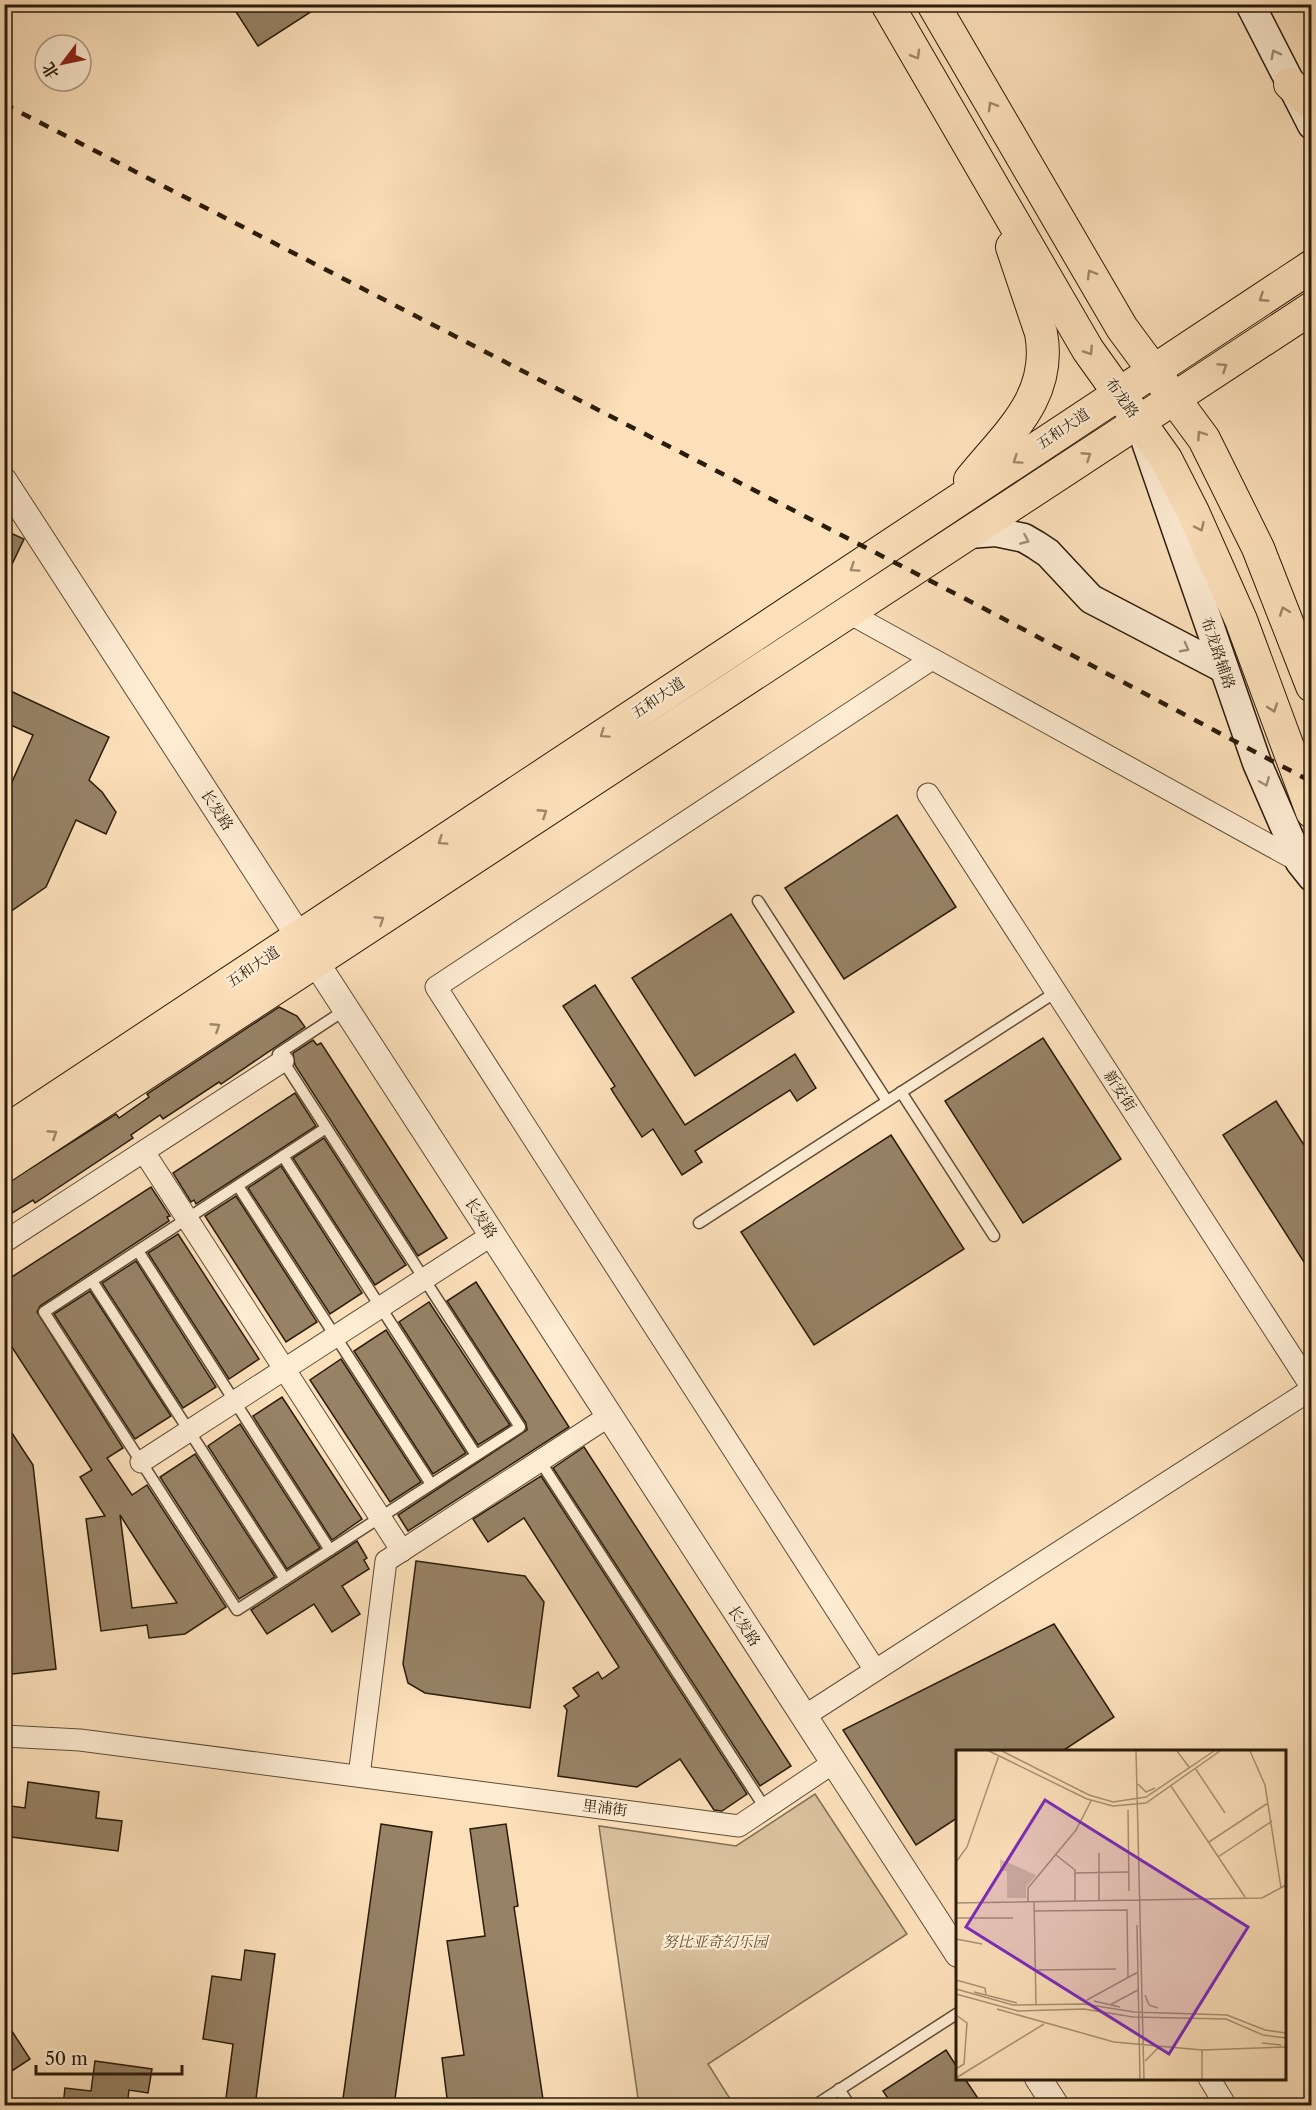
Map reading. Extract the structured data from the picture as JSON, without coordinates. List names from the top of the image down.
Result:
{
  "streets": {
    "main road": ["布龙路", "五和大道", "布龙路辅路"],
    "street": ["长发路", "新安街", "里浦街"]
  },
  "crossings": [
    ["布龙路", "五和大道"],
    ["布龙路", "布龙路辅路"],
    ["五和大道", "布龙路辅路"],
    ["五和大道", "长发路"],
    ["长发路", "里浦街"]
  ],
  "one_way": ["布龙路辅路"],
  "parks": ["努比亚奇幻乐园"],
  "scale_bar": "50 m",
  "north": "bottom left"
}
